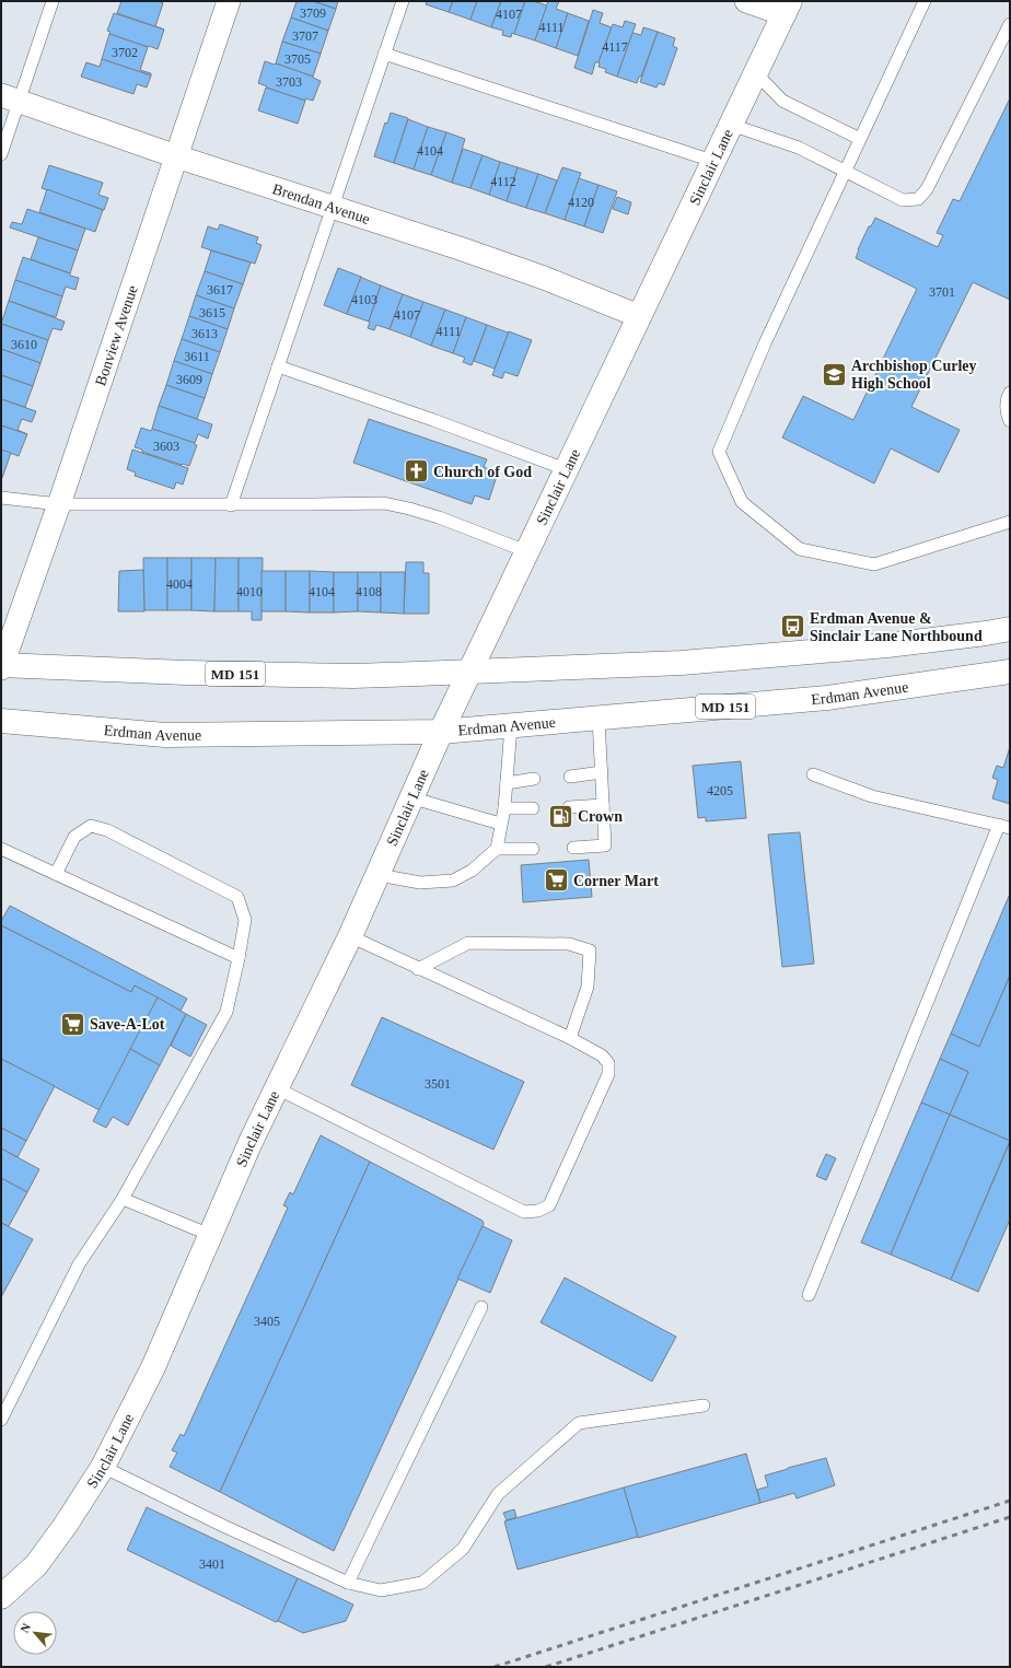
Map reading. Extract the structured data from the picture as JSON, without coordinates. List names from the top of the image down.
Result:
{
  "streets": {
    "main road": ["Sinclair Lane", "MD 151", "Erdman Avenue"],
    "street": ["Brendan Avenue", "Bonview Avenue"]
  },
  "crossings": [
    ["Sinclair Lane", "Brendan Avenue"],
    ["Sinclair Lane", "MD 151"],
    ["Sinclair Lane", "Erdman Avenue"],
    ["Brendan Avenue", "Bonview Avenue"],
    ["Bonview Avenue", "MD 151"]
  ],
  "places": {
    "school or university": ["Archbishop Curley High School"],
    "church": ["Church of God"],
    "bus stop": ["Erdman Avenue & Sinclair Lane Northbound"],
    "fuel station": ["Crown"],
    "supermarket": ["Corner Mart", "Save-A-Lot"]
  },
  "house_numbers": [
    "3709",
    "4107",
    "4111",
    "3707",
    "4117",
    "3702",
    "3705",
    "3703",
    "4104",
    "4112",
    "4120",
    "3617",
    "3701",
    "4103",
    "3615",
    "4107",
    "4111",
    "3613",
    "3610",
    "3611",
    "3609",
    "3603",
    "4004",
    "4010",
    "4104",
    "4108",
    "4205",
    "3501",
    "3405",
    "3401"
  ],
  "north": "top left"
}
